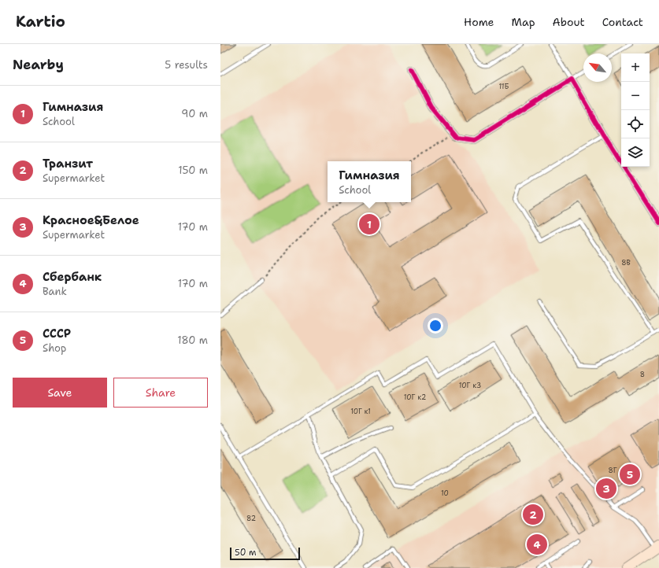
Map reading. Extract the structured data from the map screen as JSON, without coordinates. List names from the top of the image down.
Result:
{
  "house_numbers": [
    "11Б",
    "8В",
    "8",
    "10Г к3",
    "10Г к2",
    "10Г к1",
    "8Г",
    "10",
    "82"
  ],
  "scale_bar": "50 m",
  "north": "top left",
  "page": {
    "header": "Kartio",
    "nav": [
      "Home",
      "Map",
      "About",
      "Contact"
    ],
    "heading": ["Nearby", "5 results"],
    "map_buttons": ["+", "−"],
    "list": [
      {
        "mark": "1",
        "name": "Гимназия",
        "note": "School",
        "value": "90 m"
      },
      {
        "mark": "2",
        "name": "Транзит",
        "note": "Supermarket",
        "value": "150 m"
      },
      {
        "mark": "3",
        "name": "Красное&Белое",
        "note": "Supermarket",
        "value": "170 m"
      },
      {
        "mark": "4",
        "name": "Сбербанк",
        "note": "Bank",
        "value": "170 m"
      },
      {
        "mark": "5",
        "name": "СССР",
        "note": "Shop",
        "value": "180 m"
      }
    ],
    "popup": ["Гимназия", "School"],
    "pins": [
      "1",
      "5",
      "3",
      "2",
      "4"
    ],
    "buttons": ["Save", "Share"],
    "scale": "50 m"
  }
}
